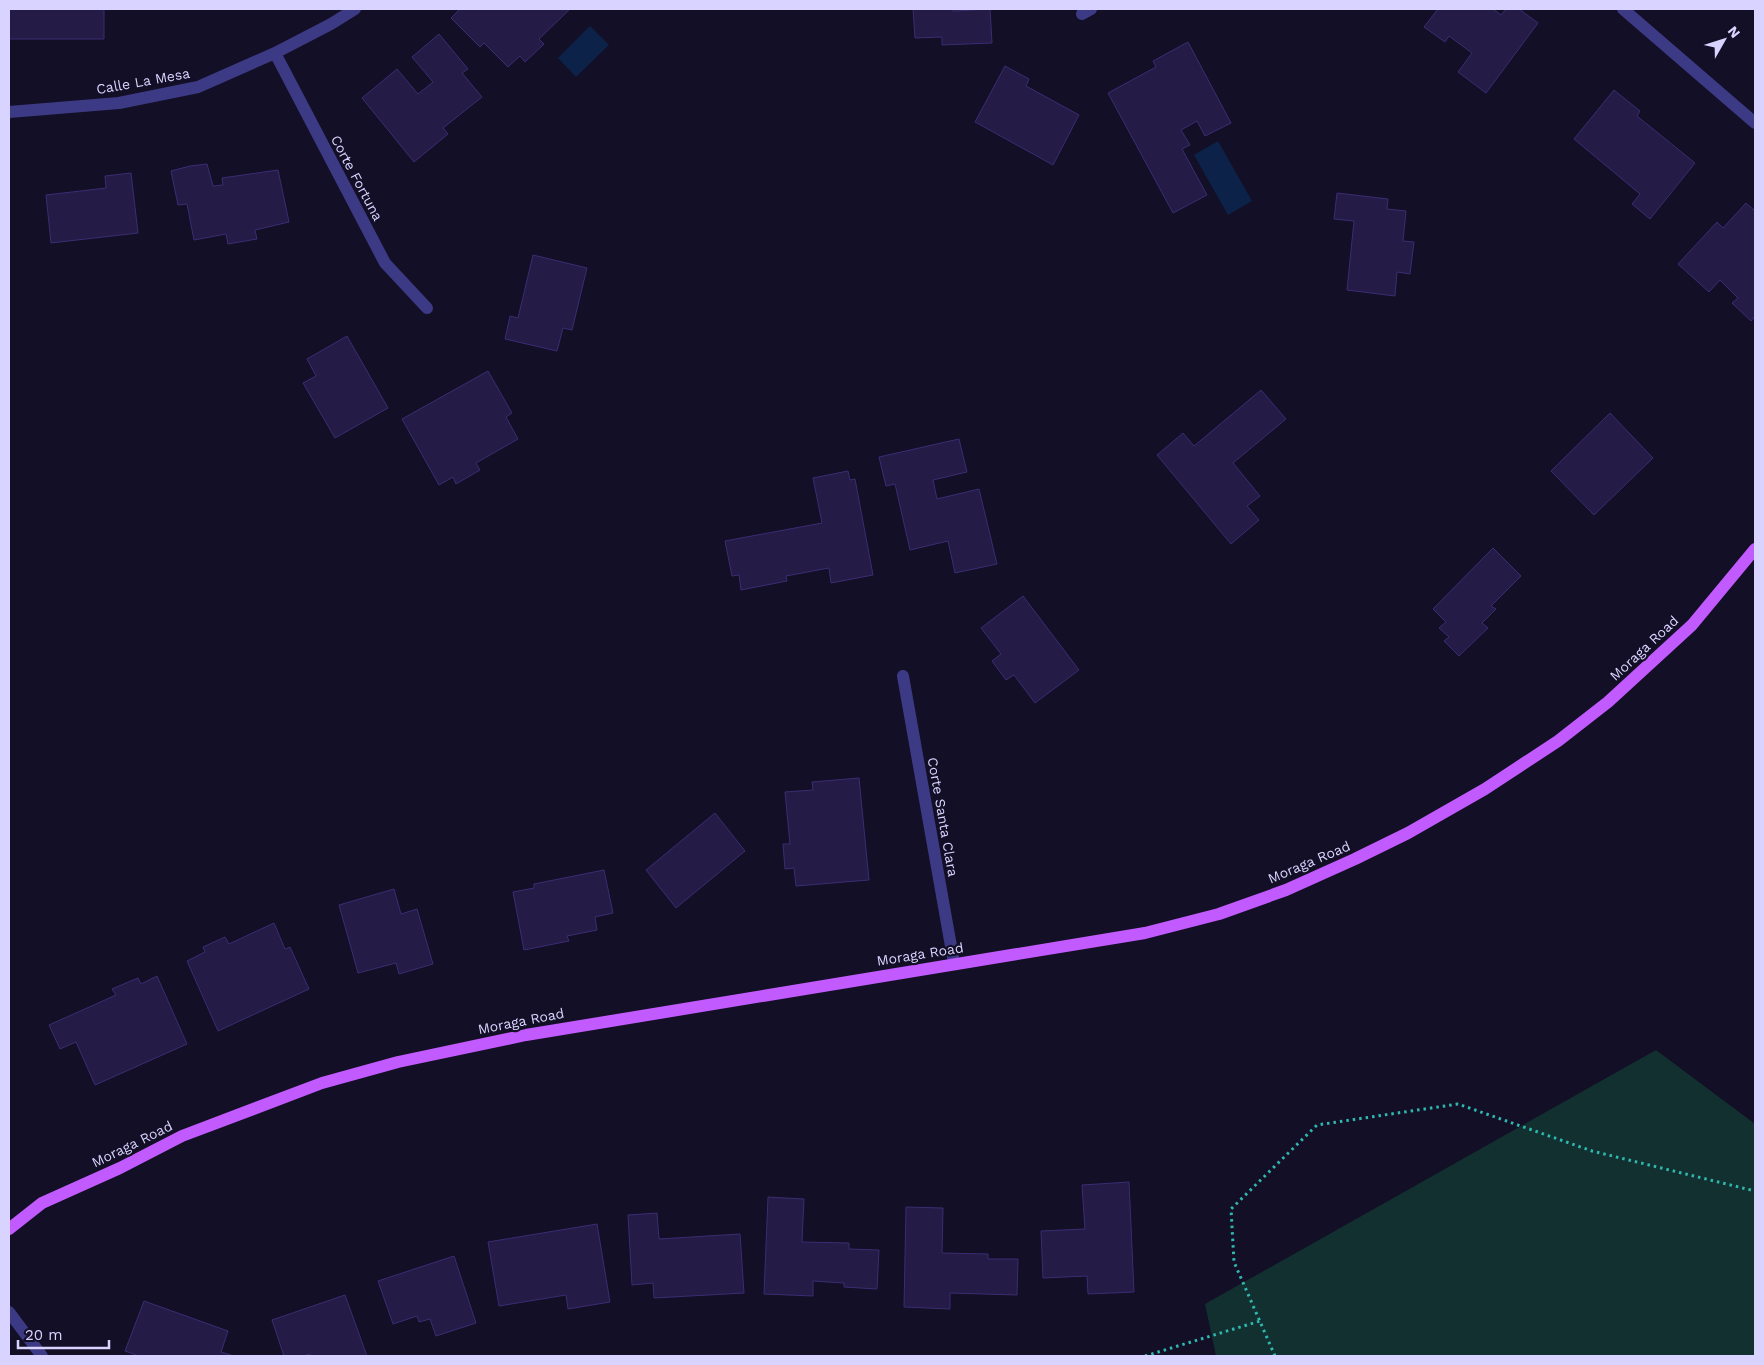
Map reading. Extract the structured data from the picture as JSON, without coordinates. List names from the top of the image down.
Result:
{
  "streets": {
    "main road": ["Moraga Road"],
    "street": ["Calle La Mesa", "Corte Fortuna", "Corte Santa Clara"]
  },
  "crossings": [
    ["Calle La Mesa", "Corte Fortuna"],
    ["Moraga Road", "Corte Santa Clara"]
  ],
  "scale_bar": "20 m",
  "north": "top right"
}
